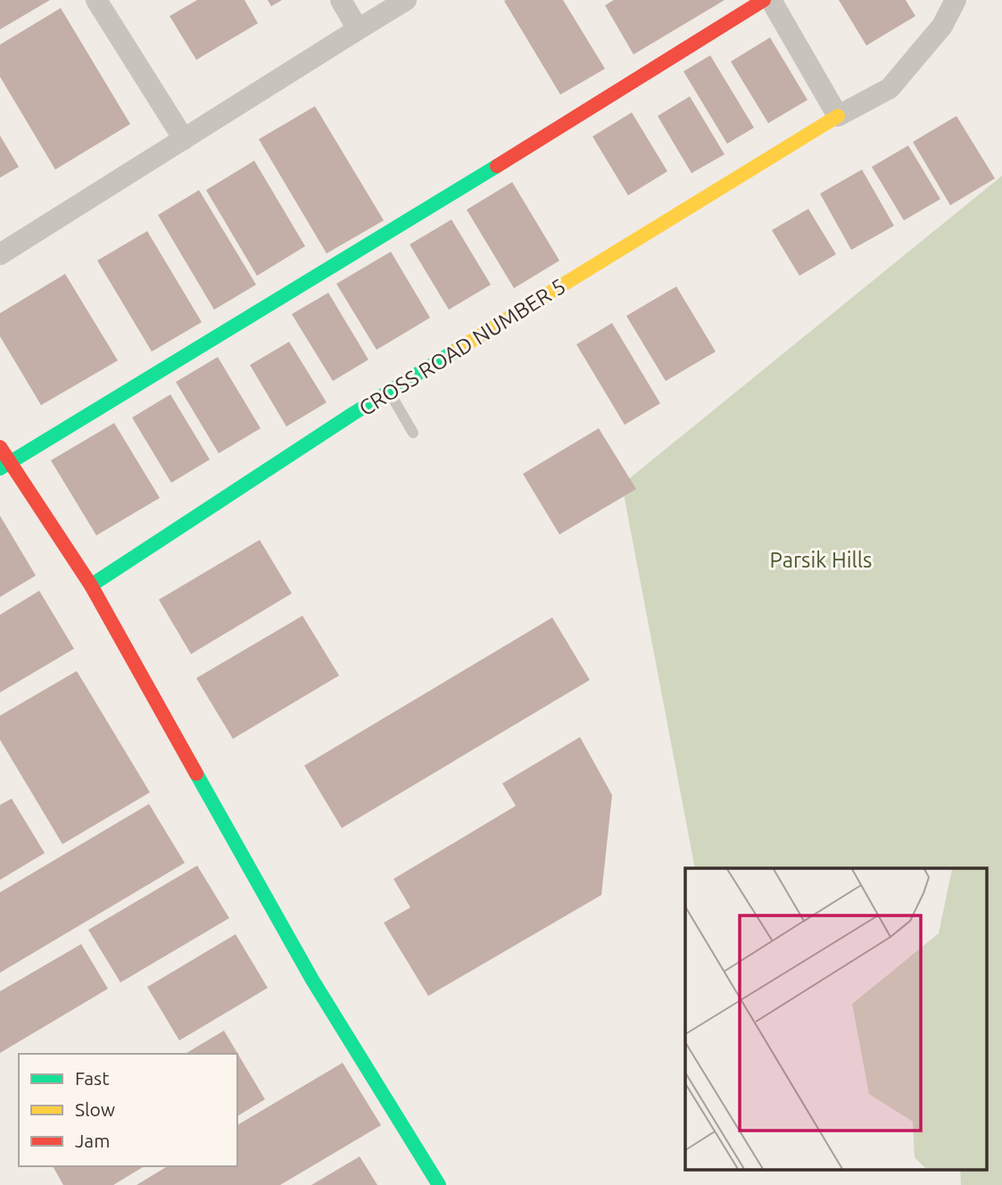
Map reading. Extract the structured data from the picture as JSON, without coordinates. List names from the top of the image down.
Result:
{
  "streets": {
    "street": ["CROSS ROAD NUMBER 5"]
  },
  "parks": ["Parsik Hills"],
  "legend": ["Fast", "Slow", "Jam"]
}
